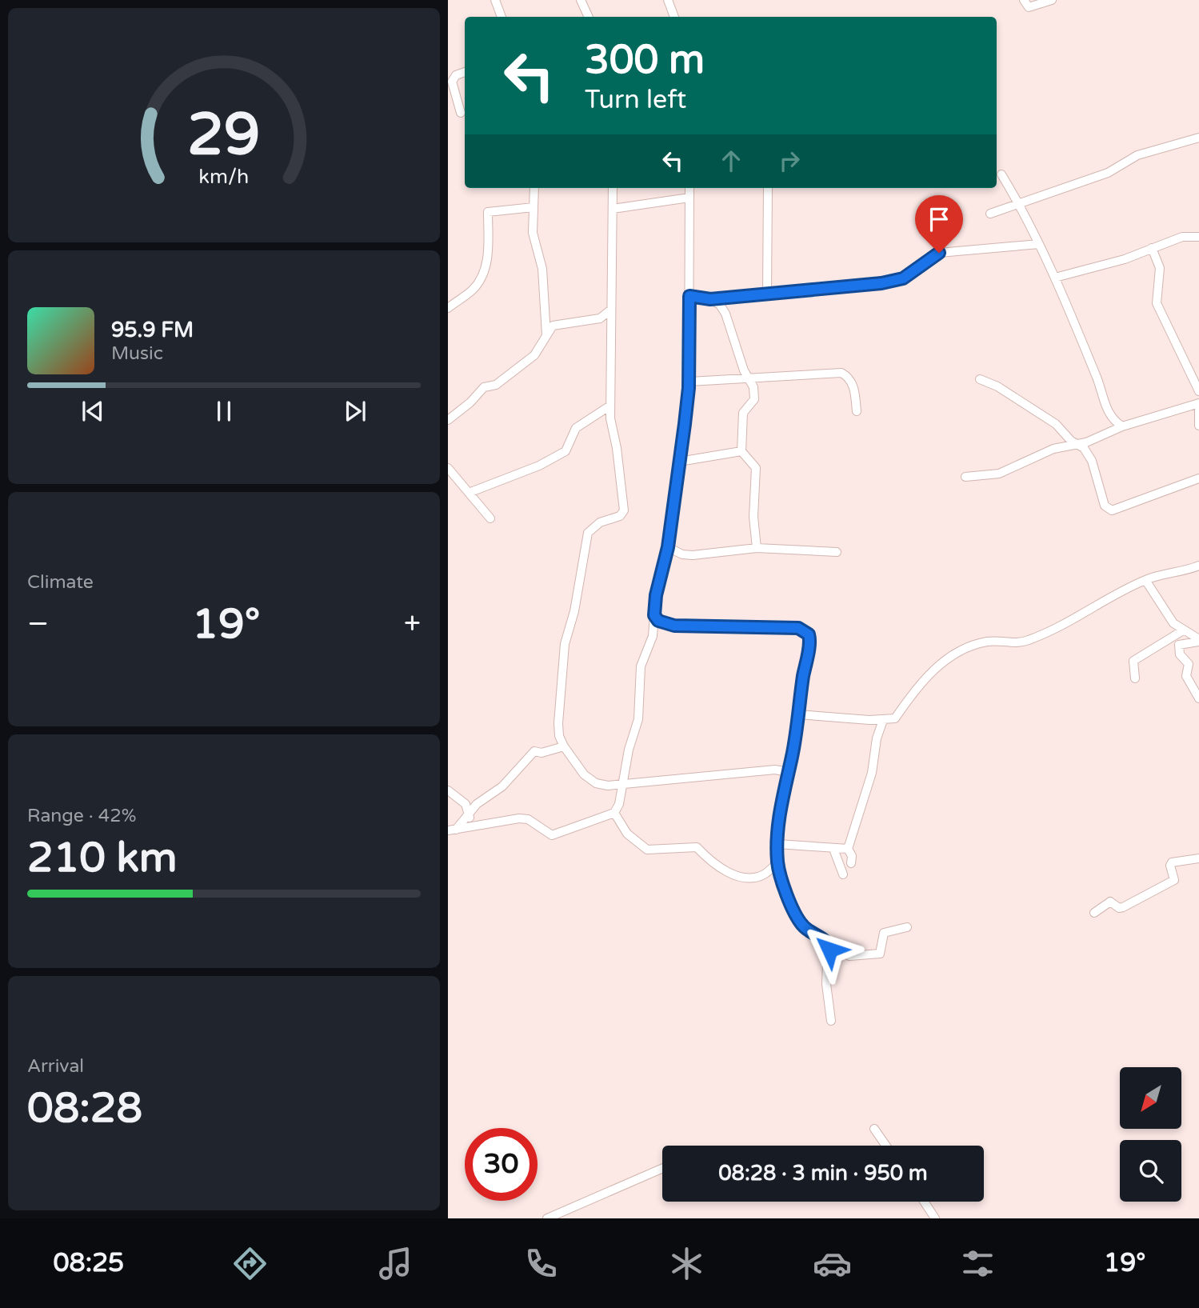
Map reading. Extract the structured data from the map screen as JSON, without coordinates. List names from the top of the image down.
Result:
{
  "north": "bottom left",
  "page": {
    "turn": ["300 m", "Turn left"],
    "song": ["95.9 FM", "Music"],
    "tile": [
      "Climate",
      ["Range · 42%", "210 km"],
      ["Arrival", "08:28"]
    ],
    "heat": ["−", "19°", "+"],
    "limit": "30",
    "trip": "08:28 · 3 min · 950 m",
    "tabs": ["08:25", "19°"],
    "gauge": ["29", "km/h"]
  }
}
